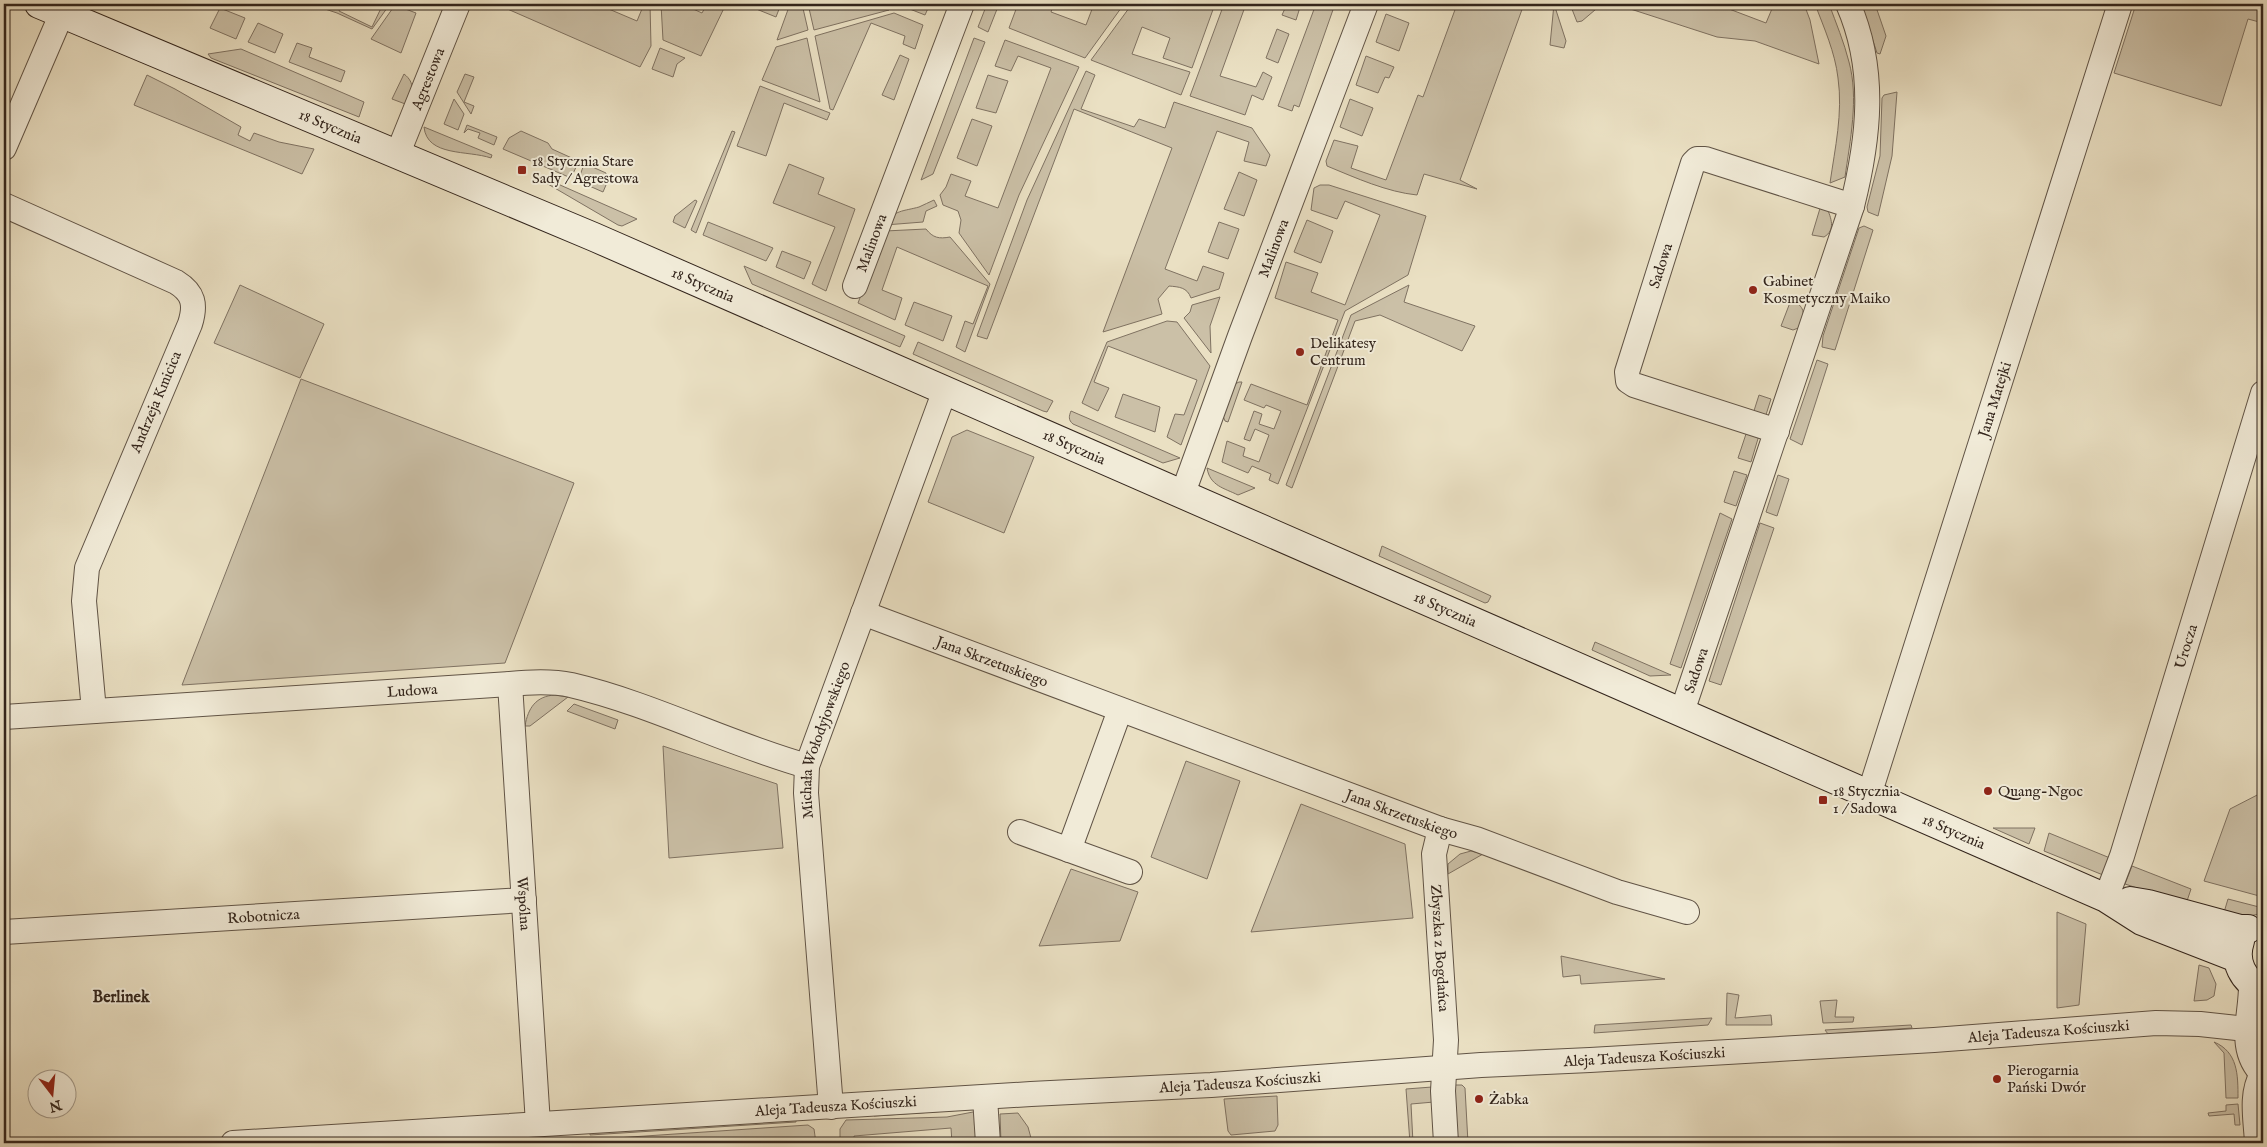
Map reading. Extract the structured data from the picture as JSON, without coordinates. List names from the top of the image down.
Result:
{
  "streets": {
    "main road": ["18 Stycznia"],
    "street": [
      "Agrestowa",
      "Malinowa",
      "Sadowa",
      "Jana Matejki",
      "Andrzeja Kmicica",
      "Urocza",
      "Jana Skrzetuskiego",
      "Ludowa",
      "Michała Wołodyjowskiego",
      "Wspólna",
      "Robotnicza",
      "Zbyszka z Bogdańca",
      "Aleja Tadeusza Kościuszki"
    ]
  },
  "crossings": [
    ["Agrestowa", "18 Stycznia"],
    ["18 Stycznia", "Malinowa"],
    ["18 Stycznia", "Sadowa"],
    ["18 Stycznia", "Jana Matejki"],
    ["18 Stycznia", "Urocza"],
    ["18 Stycznia", "Michała Wołodyjowskiego"],
    ["Andrzeja Kmicica", "Ludowa"],
    ["Jana Skrzetuskiego", "Michała Wołodyjowskiego"],
    ["Jana Skrzetuskiego", "Zbyszka z Bogdańca"],
    ["Ludowa", "Michała Wołodyjowskiego"],
    ["Ludowa", "Wspólna"],
    ["Michała Wołodyjowskiego", "Aleja Tadeusza Kościuszki"],
    ["Wspólna", "Robotnicza"],
    ["Wspólna", "Aleja Tadeusza Kościuszki"],
    ["Zbyszka z Bogdańca", "Aleja Tadeusza Kościuszki"]
  ],
  "districts": ["Berlinek"],
  "places": {
    "transit": ["18 Stycznia Stare Sady / Agrestowa", "18 Stycznia 1 / Sadowa"],
    "other": [
      "Gabinet Kosmetyczny Maiko",
      "Delikatesy Centrum",
      "Quang-Ngoc",
      "Pierogarnia Pański Dwór",
      "Żabka"
    ]
  },
  "north": "bottom"
}
